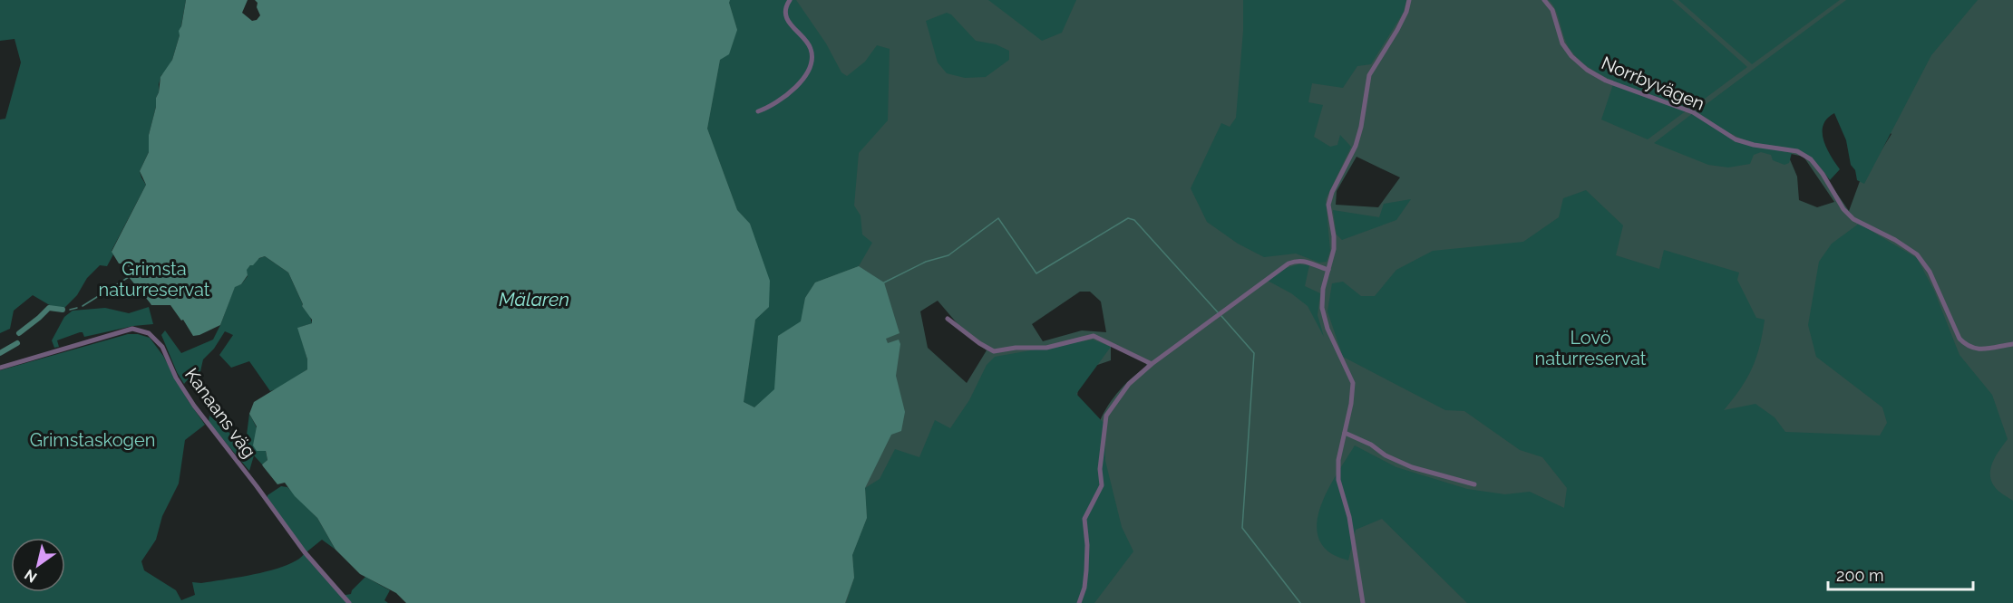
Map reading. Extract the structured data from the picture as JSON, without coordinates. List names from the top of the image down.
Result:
{
  "streets": {
    "street": ["Norrbyvägen", "Kanaans väg"]
  },
  "water": ["Mälaren"],
  "parks": ["Grimsta naturreservat", "Lovö naturreservat", "Grimstaskogen"],
  "scale_bar": "200 m",
  "north": "bottom left"
}
